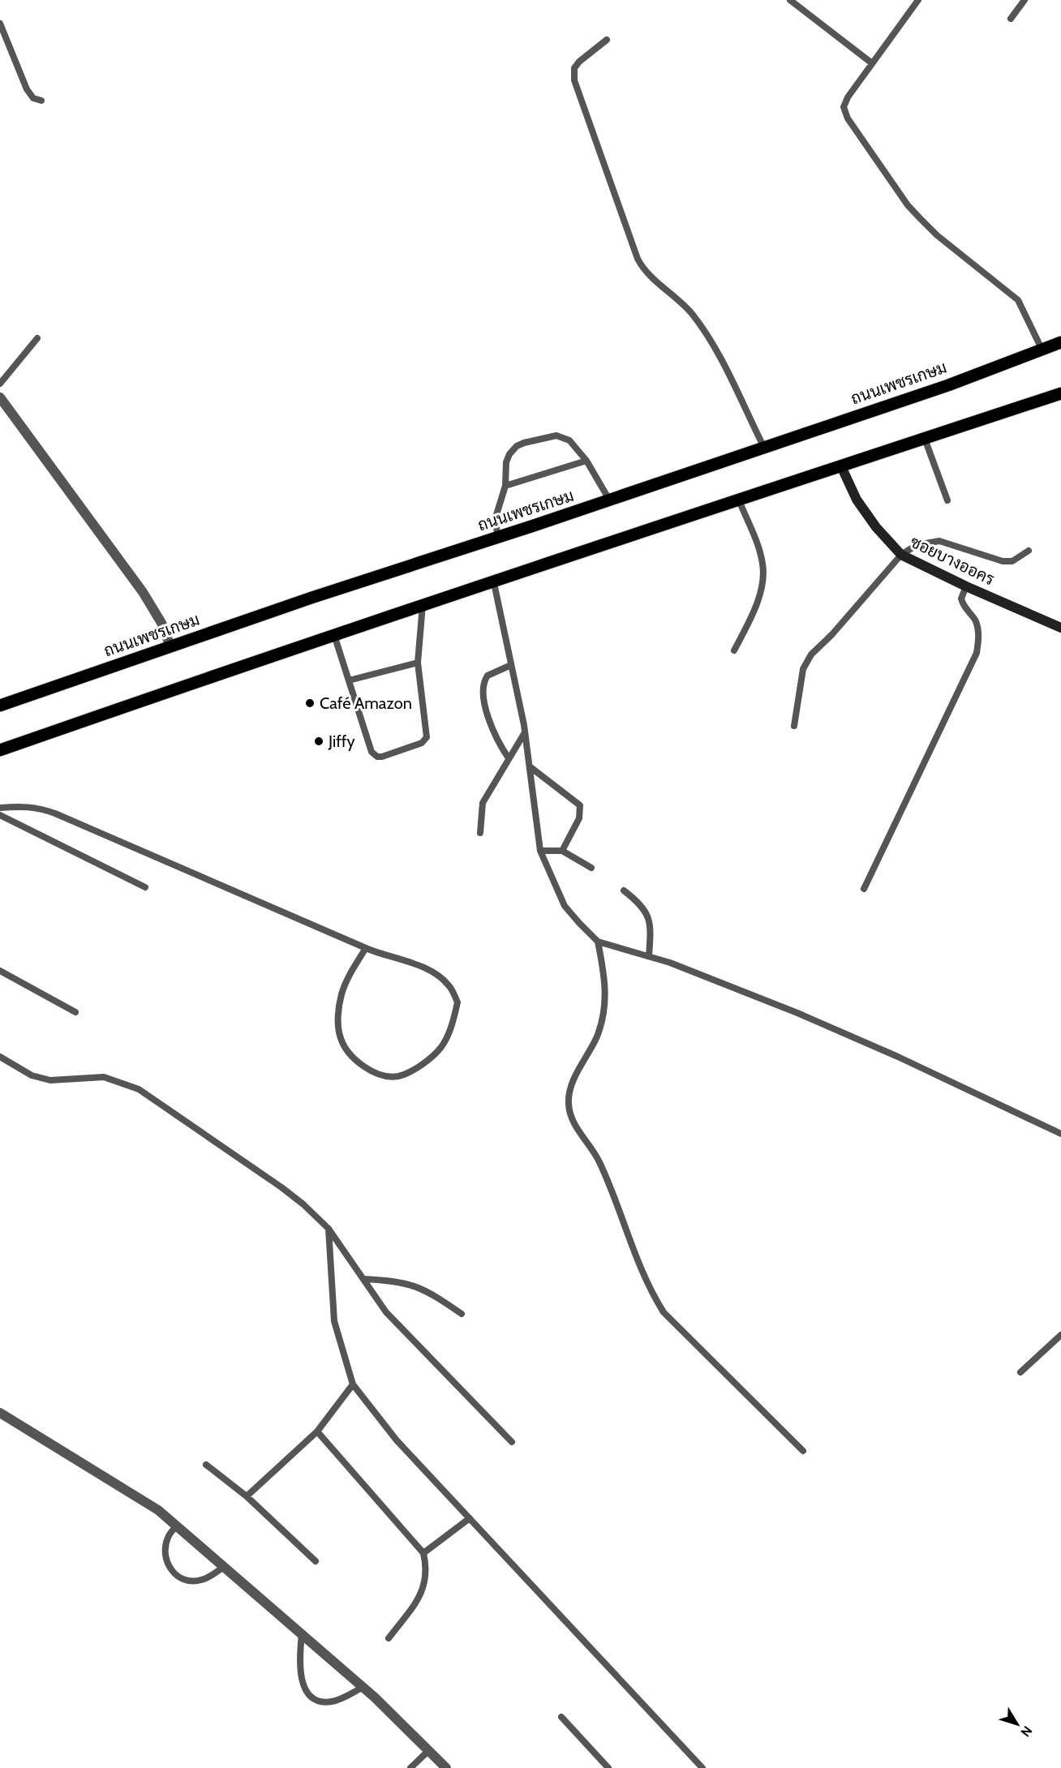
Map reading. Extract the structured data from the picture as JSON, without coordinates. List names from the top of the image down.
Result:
{
  "streets": {
    "main road": ["ถนนเพชรเกษม"],
    "street": ["ซอยบางออคร"]
  },
  "places": ["Café Amazon", "Jiffy"],
  "north": "bottom right"
}
